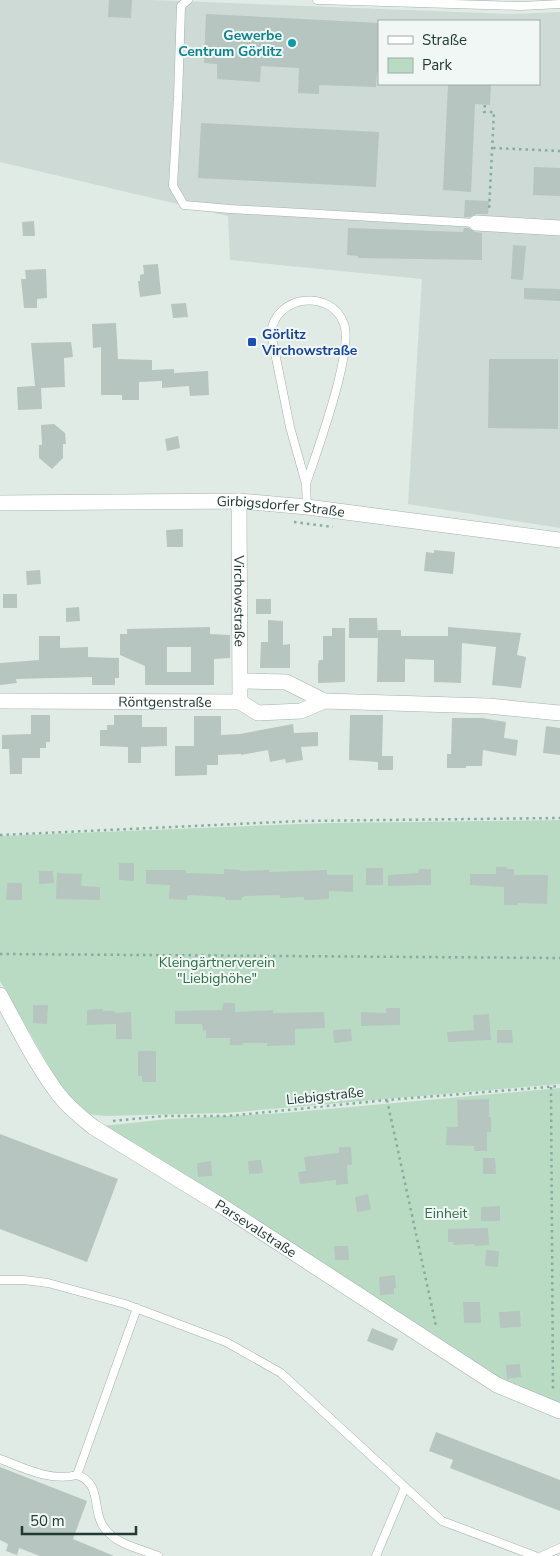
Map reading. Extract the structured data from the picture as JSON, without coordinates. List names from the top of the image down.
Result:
{
  "streets": {
    "street": [
      "Girbigsdorfer Straße",
      "Virchowstraße",
      "Röntgenstraße",
      "Parsevalstraße"
    ],
    "path": ["Liebigstraße"]
  },
  "crossings": [
    ["Girbigsdorfer Straße", "Virchowstraße"],
    ["Virchowstraße", "Röntgenstraße"],
    ["Liebigstraße", "Parsevalstraße"]
  ],
  "parks": ["Kleingärtnerverein \"Liebighöhe\"", "Einheit"],
  "places": {
    "other": ["Gewerbe Centrum Görlitz"],
    "transit": ["Görlitz Virchowstraße"]
  },
  "legend": ["Straße", "Park"],
  "scale_bar": "50 m"
}
